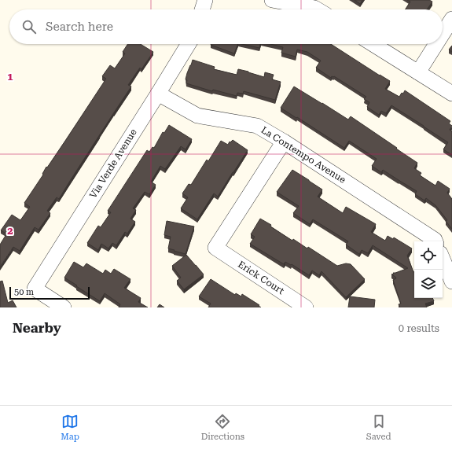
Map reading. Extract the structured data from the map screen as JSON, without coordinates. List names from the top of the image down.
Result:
{
  "streets": {
    "street": ["La Contempo Avenue", "Via Verde Avenue", "Erick Court"]
  },
  "crossings": [
    ["La Contempo Avenue", "Via Verde Avenue"],
    ["La Contempo Avenue", "Erick Court"]
  ],
  "scale_bar": "50 m",
  "page": {
    "search": "Search here",
    "scale": "50 m",
    "heading": ["Nearby", "0 results"],
    "nav": ["Map", "Directions", "Saved"]
  },
  "grid": {
    "rows": ["1", "2"]
  }
}
